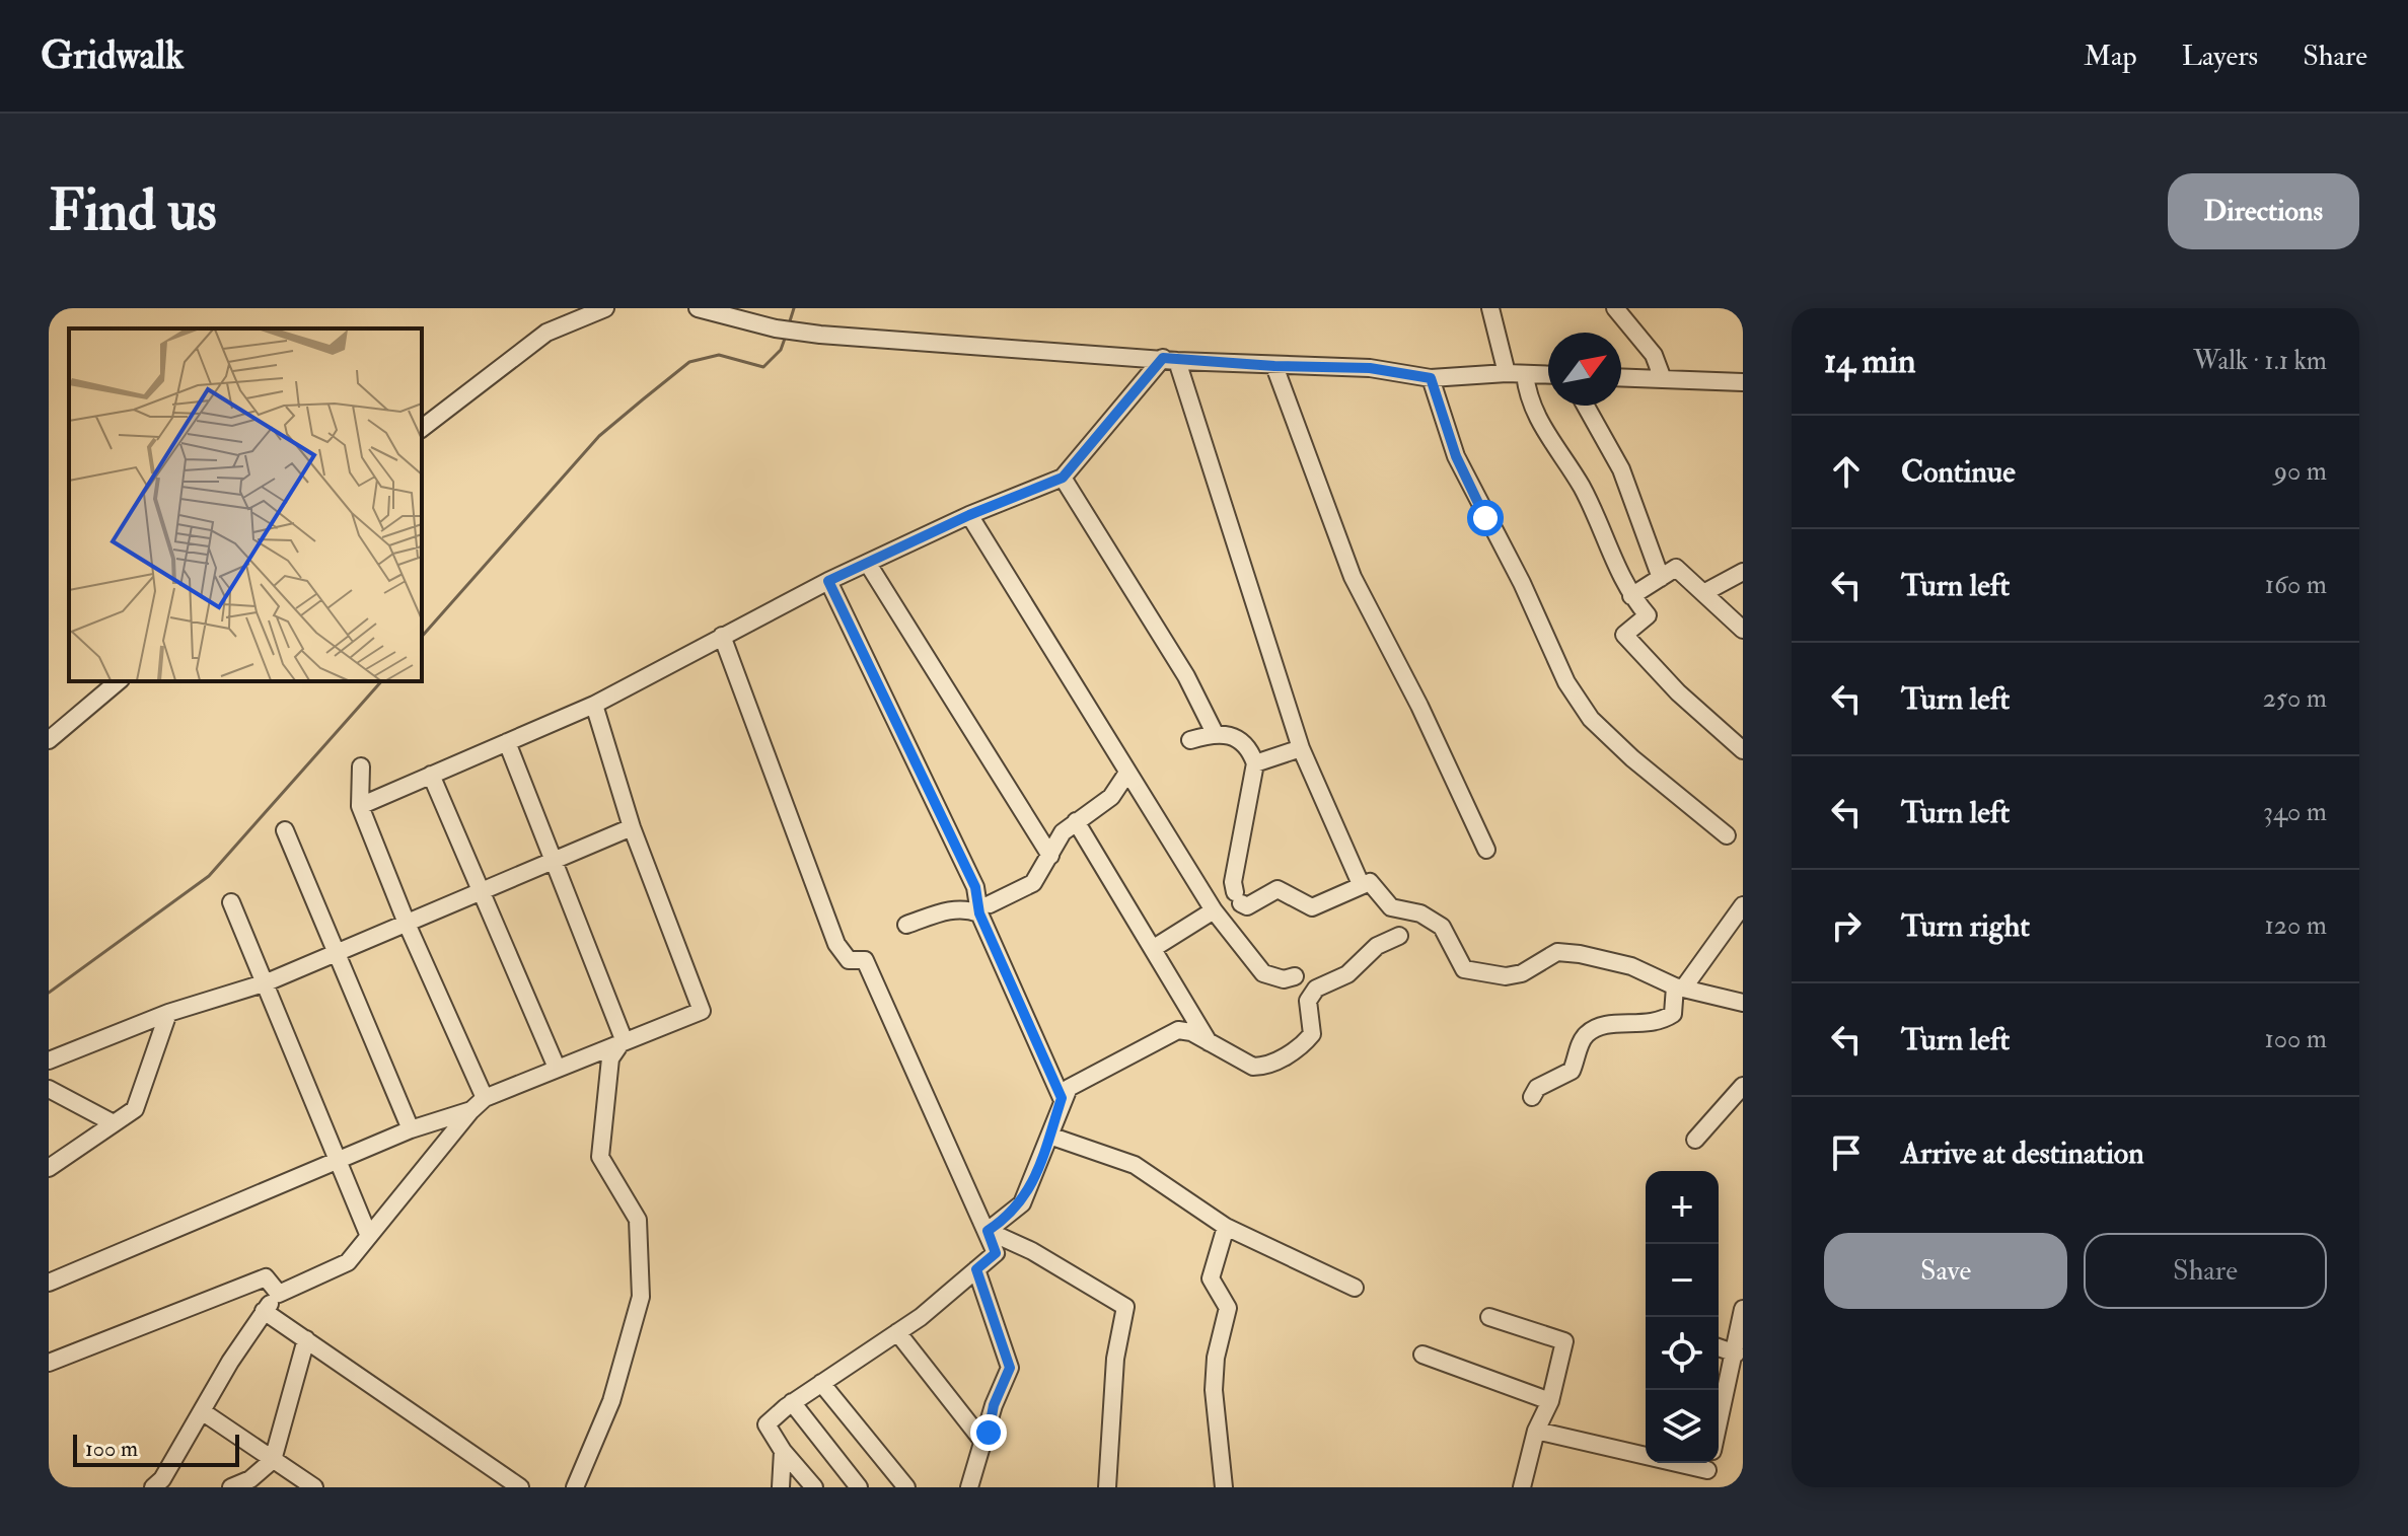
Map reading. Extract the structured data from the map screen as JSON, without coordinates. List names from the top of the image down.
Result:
{
  "scale_bar": "100 m",
  "north": "top right",
  "page": {
    "header": "Gridwalk",
    "nav": ["Map", "Layers", "Share"],
    "buttons": [
      "Directions",
      ["Save", "Share"]
    ],
    "title": "Find us",
    "heading": ["14 min", "Walk · 1.1 km"],
    "list": [
      ["Continue", "90 m"],
      ["Turn left", "160 m"],
      ["Turn left", "250 m"],
      ["Turn left", "340 m"],
      ["Turn right", "120 m"],
      ["Turn left", "100 m"],
      "Arrive at destination"
    ],
    "map_buttons": ["+", "−"],
    "scale": "100 m"
  }
}
